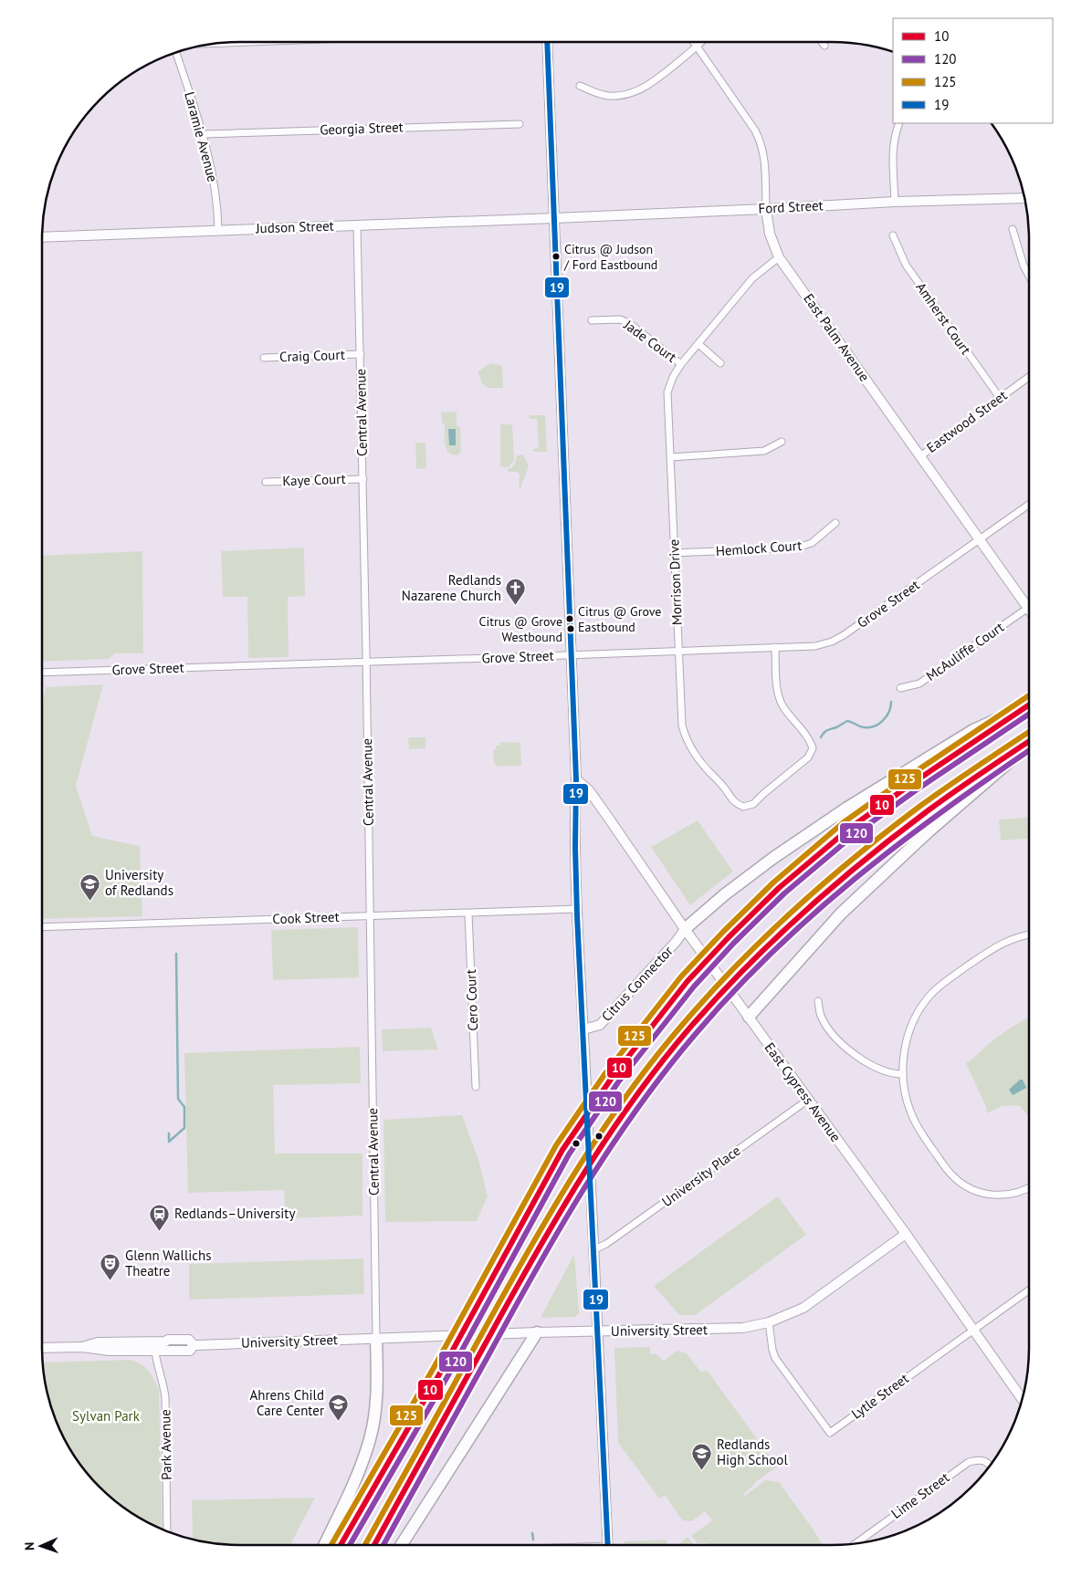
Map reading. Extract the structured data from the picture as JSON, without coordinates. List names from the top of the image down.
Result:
{
  "streets": {
    "main road": [
      "Ford Street",
      "Judson Street",
      "East Palm Avenue",
      "Citrus Connector",
      "East Cypress Avenue",
      "University Street"
    ],
    "street": [
      "Georgia Street",
      "Laramie Avenue",
      "Amherst Court",
      "Jade Court",
      "Craig Court",
      "Central Avenue",
      "Eastwood Street",
      "Kaye Court",
      "Hemlock Court",
      "Morrison Drive",
      "Grove Street",
      "McAuliffe Court",
      "Cook Street",
      "Cero Court",
      "University Place",
      "Lytle Street",
      "Park Avenue",
      "Lime Street"
    ]
  },
  "crossings": [
    ["Georgia Street", "Laramie Avenue"],
    ["Laramie Avenue", "Judson Street"],
    ["Ford Street", "Judson Street"],
    ["Ford Street", "East Palm Avenue"],
    ["Judson Street", "Central Avenue"],
    ["Amherst Court", "Eastwood Street"],
    ["East Palm Avenue", "Eastwood Street"],
    ["East Palm Avenue", "Morrison Drive"],
    ["East Palm Avenue", "Grove Street"],
    ["East Palm Avenue", "McAuliffe Court"],
    ["Jade Court", "Morrison Drive"],
    ["Craig Court", "Central Avenue"],
    ["Central Avenue", "Kaye Court"],
    ["Central Avenue", "Grove Street"],
    ["Central Avenue", "Cook Street"],
    ["Central Avenue", "University Street"],
    ["Hemlock Court", "Morrison Drive"],
    ["Morrison Drive", "Grove Street"],
    ["Cook Street", "Cero Court"],
    ["Citrus Connector", "East Cypress Avenue"],
    ["East Cypress Avenue", "University Place"],
    ["East Cypress Avenue", "University Street"],
    ["East Cypress Avenue", "Lytle Street"],
    ["University Street", "Lytle Street"],
    ["University Street", "Park Avenue"]
  ],
  "parks": ["Sylvan Park"],
  "places": {
    "other": ["Citrus @ Judson / Ford Eastbound", "Citrus @ Grove Eastbound", "Citrus @ Grove Westbound"],
    "church": ["Redlands Nazarene Church"],
    "school or university": ["University of Redlands", "Ahrens Child Care Center", "Redlands High School"],
    "station": ["Redlands–University"],
    "theatre": ["Glenn Wallichs Theatre"]
  },
  "lines": [
    "transit line 19",
    "transit line 125",
    "transit line 10",
    "transit line 120"
  ],
  "legend": [
    "10",
    "120",
    "125",
    "19"
  ],
  "north": "left"
}
